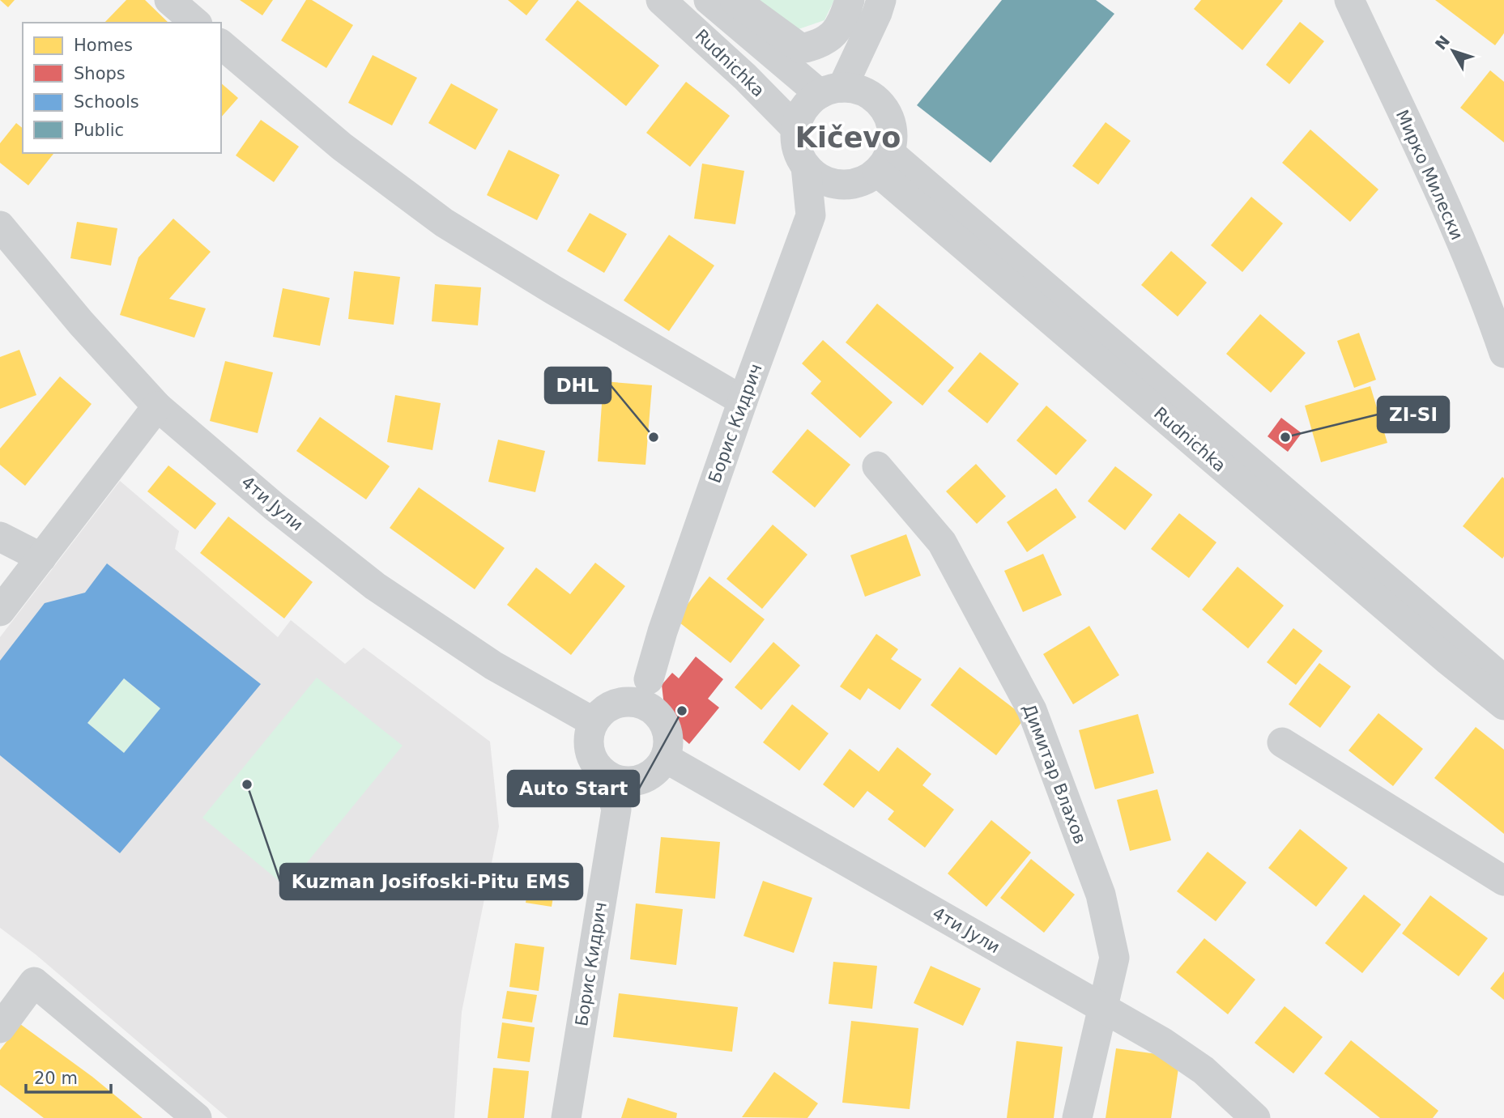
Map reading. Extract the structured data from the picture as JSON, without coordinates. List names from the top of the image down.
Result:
{
  "streets": {
    "street": [
      "Rudnichka",
      "Мирко Милески",
      "Борис Кидрич",
      "4ти Јули",
      "Димитар Влахов"
    ]
  },
  "crossings": [
    ["Rudnichka", "Борис Кидрич"],
    ["4ти Јули", "Димитар Влахов"]
  ],
  "districts": ["Kičevo"],
  "places": [
    "DHL",
    "ZI-SI",
    "Auto Start",
    "Kuzman Josifoski-Pitu EMS"
  ],
  "legend": [
    "Homes",
    "Shops",
    "Schools",
    "Public"
  ],
  "scale_bar": "20 m",
  "north": "top left"
}
